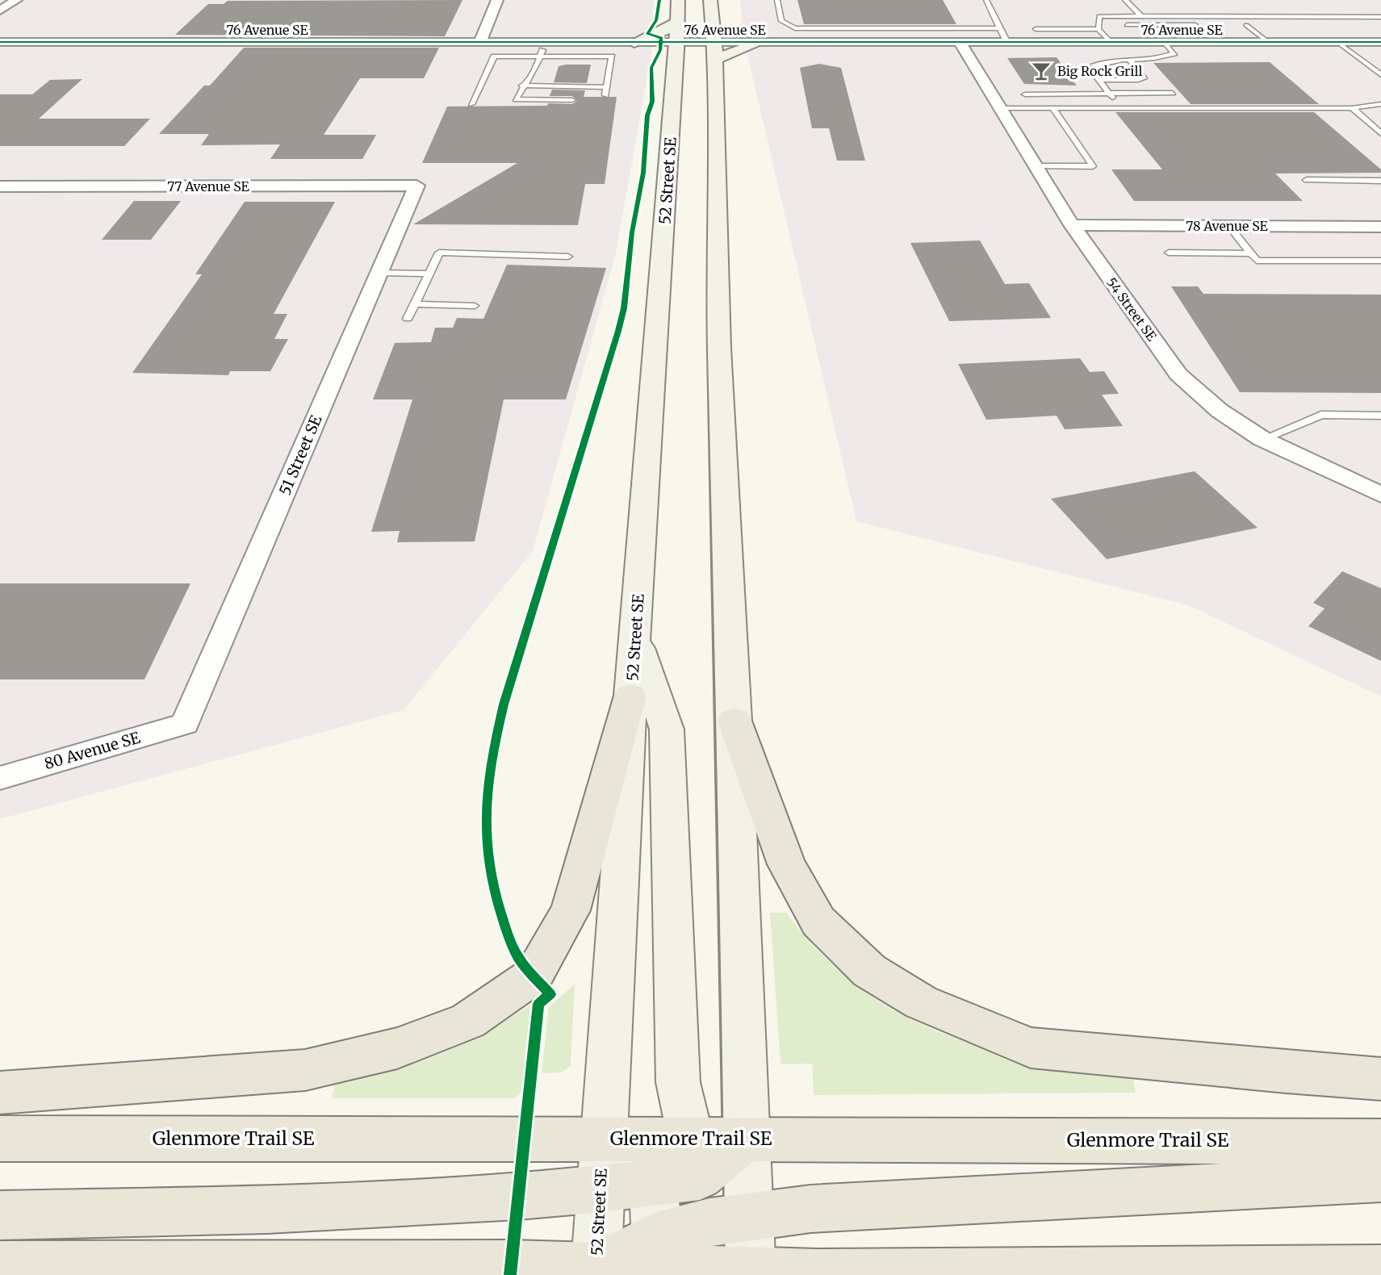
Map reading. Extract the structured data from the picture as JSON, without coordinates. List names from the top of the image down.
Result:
{
  "streets": {
    "main road": ["52 Street SE", "Glenmore Trail SE"],
    "street": [
      "76 Avenue SE",
      "77 Avenue SE",
      "78 Avenue SE",
      "54 Street SE",
      "51 Street SE",
      "80 Avenue SE"
    ]
  },
  "crossings": [
    ["76 Avenue SE", "52 Street SE"],
    ["76 Avenue SE", "54 Street SE"],
    ["52 Street SE", "Glenmore Trail SE"],
    ["77 Avenue SE", "51 Street SE"],
    ["78 Avenue SE", "54 Street SE"],
    ["51 Street SE", "80 Avenue SE"]
  ],
  "places": {
    "bar": ["Big Rock Grill"]
  }
}
